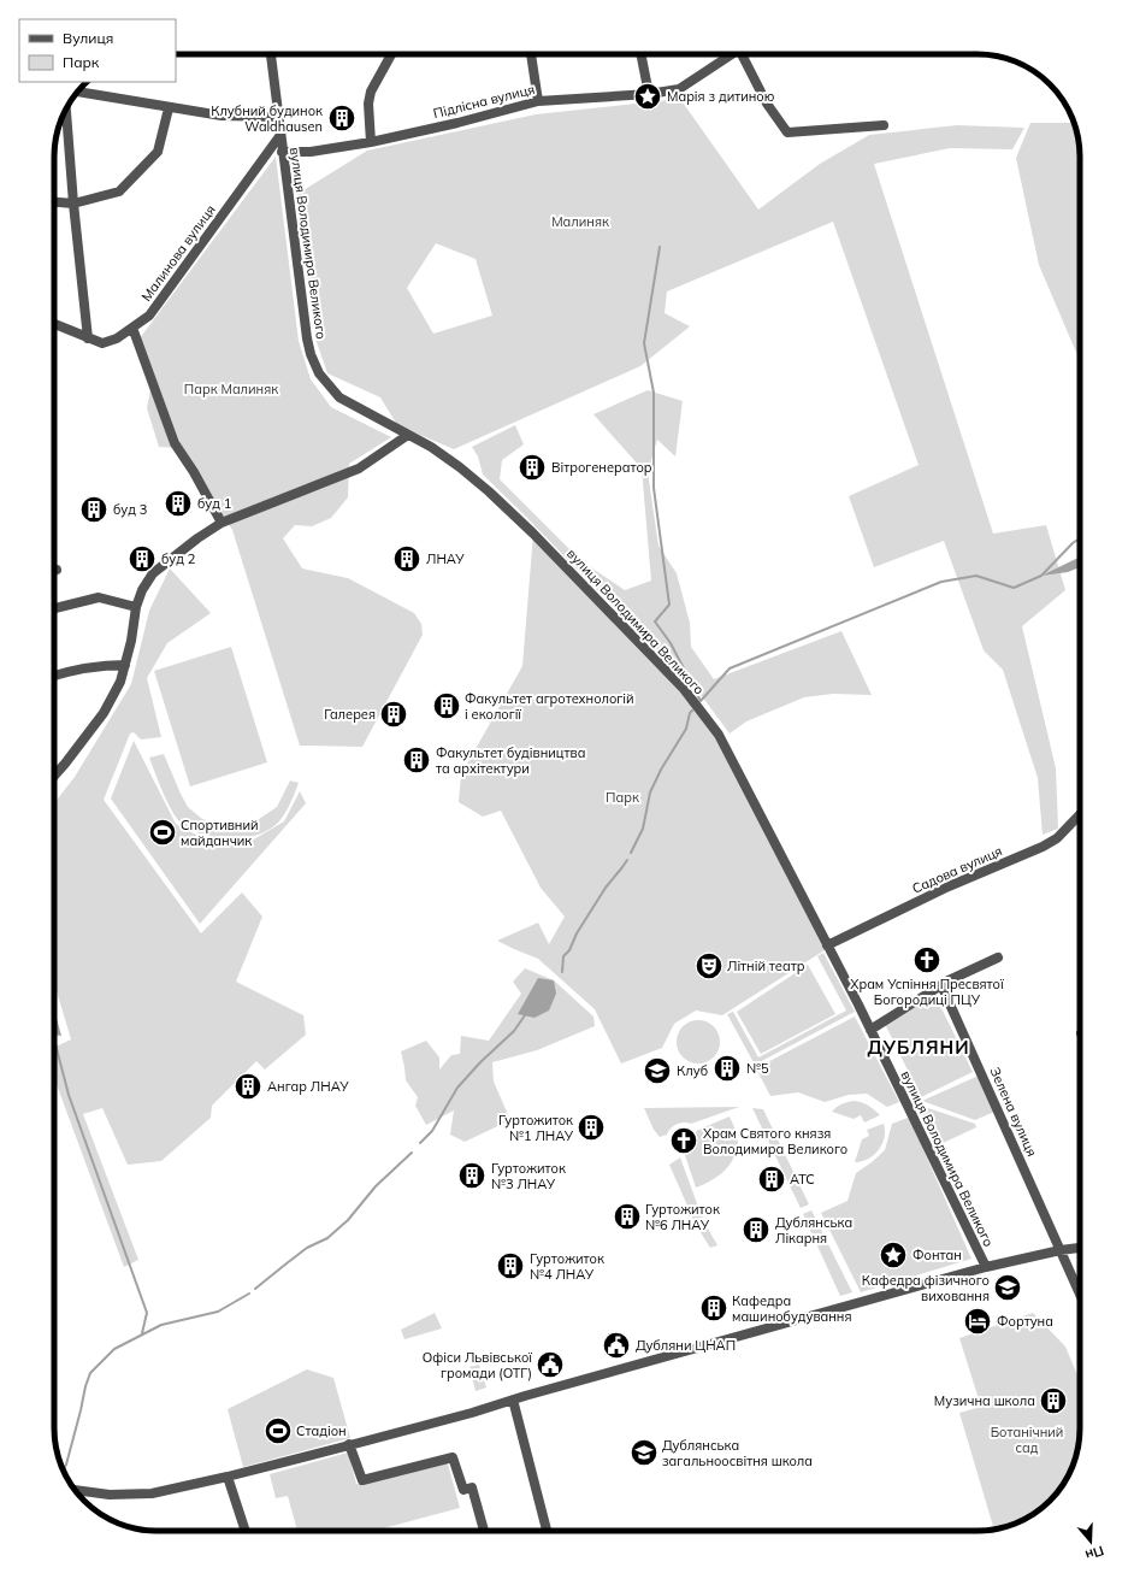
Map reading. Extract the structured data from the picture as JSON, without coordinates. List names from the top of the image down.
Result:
{
  "streets": {
    "street": [
      "Підлісна вулиця",
      "вулиця Володимира Великого",
      "Малинова вулиця",
      "Садова вулиця",
      "Зелена вулиця"
    ]
  },
  "crossings": [
    ["Підлісна вулиця", "вулиця Володимира Великого"],
    ["вулиця Володимира Великого", "Малинова вулиця"],
    ["вулиця Володимира Великого", "Садова вулиця"]
  ],
  "districts": ["ДУБЛЯНИ"],
  "parks": [
    "Малиняк",
    "Парк Малиняк",
    "Парк",
    "Ботанічний сад"
  ],
  "places": {
    "place": ["Марія з дитиною", "Фонтан"],
    "building": [
      "Клубний будинок Waldhausen",
      "Вітрогенератор",
      "буд 1",
      "буд 3",
      "буд 2",
      "ЛНАУ",
      "Факультет агротехнологій і екології",
      "Галерея",
      "Факультет будівництва та архітектури",
      "№5",
      "Ангар ЛНАУ",
      "Гуртожиток №1 ЛНАУ",
      "Гуртожиток №3 ЛНАУ",
      "АТС",
      "Гуртожиток №6 ЛНАУ",
      "Дублянська Лікарня",
      "Гуртожиток №4 ЛНАУ",
      "Кафедра машинобудування",
      "Музична школа"
    ],
    "sports": ["Спортивний майданчик", "Стадіон"],
    "church": ["Храм Успіння Пресвятої Богородиці ПЦУ", "Храм Святого князя Володимира Великого"],
    "theatre": ["Літній театр"],
    "school or university": ["Клуб", "Кафедра фізичного виховання", "Дублянська загальноосвітня школа"],
    "hotel": ["Фортуна"],
    "public building": ["Дубляни ЦНАП", "Офіси Львівської громади (ОТГ)"]
  },
  "legend": ["Вулиця", "Парк"],
  "north": "bottom"
}
